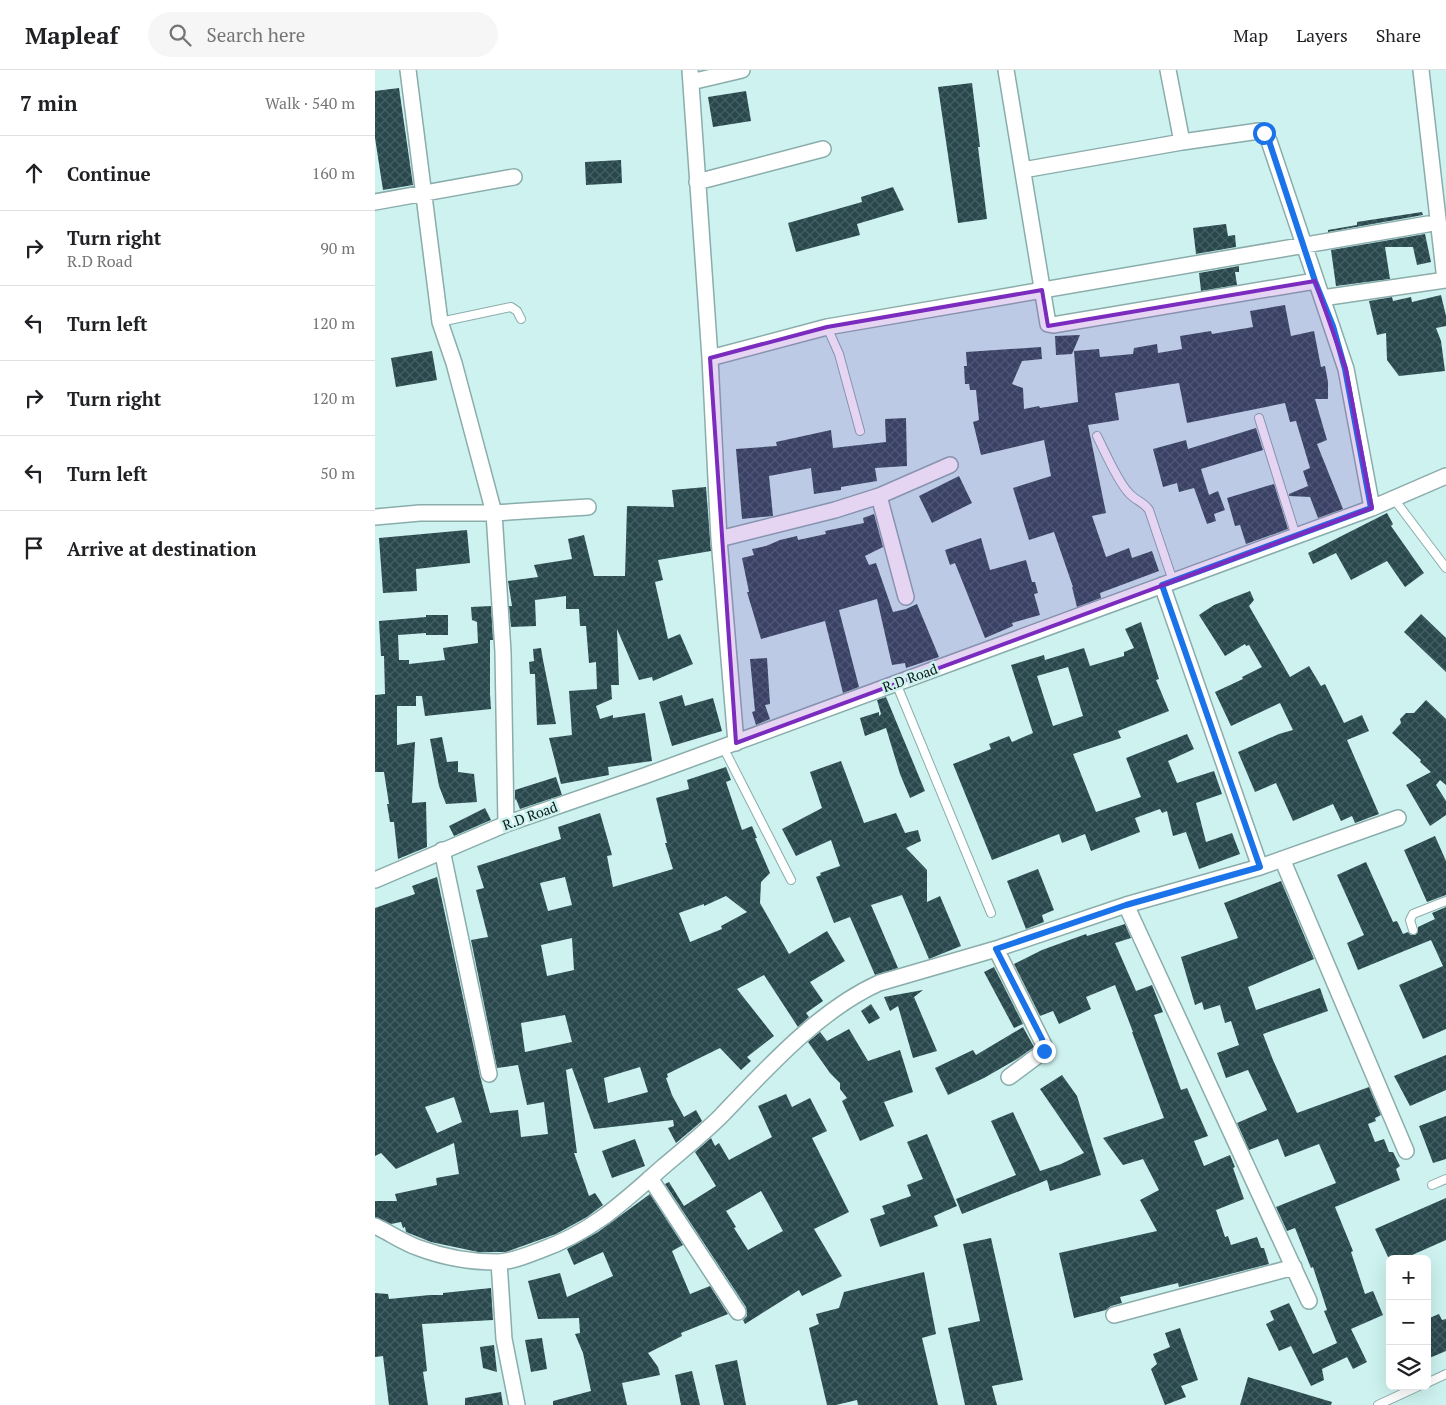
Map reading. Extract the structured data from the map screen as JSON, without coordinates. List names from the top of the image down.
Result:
{
  "streets": {
    "street": ["R.D Road"]
  },
  "page": {
    "header": "Mapleaf",
    "search": "Search here",
    "nav": ["Map", "Layers", "Share"],
    "heading": ["7 min", "Walk · 540 m"],
    "list": [
      ["Continue", "160 m"],
      ["Turn right", "R.D Road", "90 m"],
      ["Turn left", "120 m"],
      ["Turn right", "120 m"],
      ["Turn left", "50 m"],
      "Arrive at destination"
    ],
    "map_buttons": ["+", "−"]
  }
}
